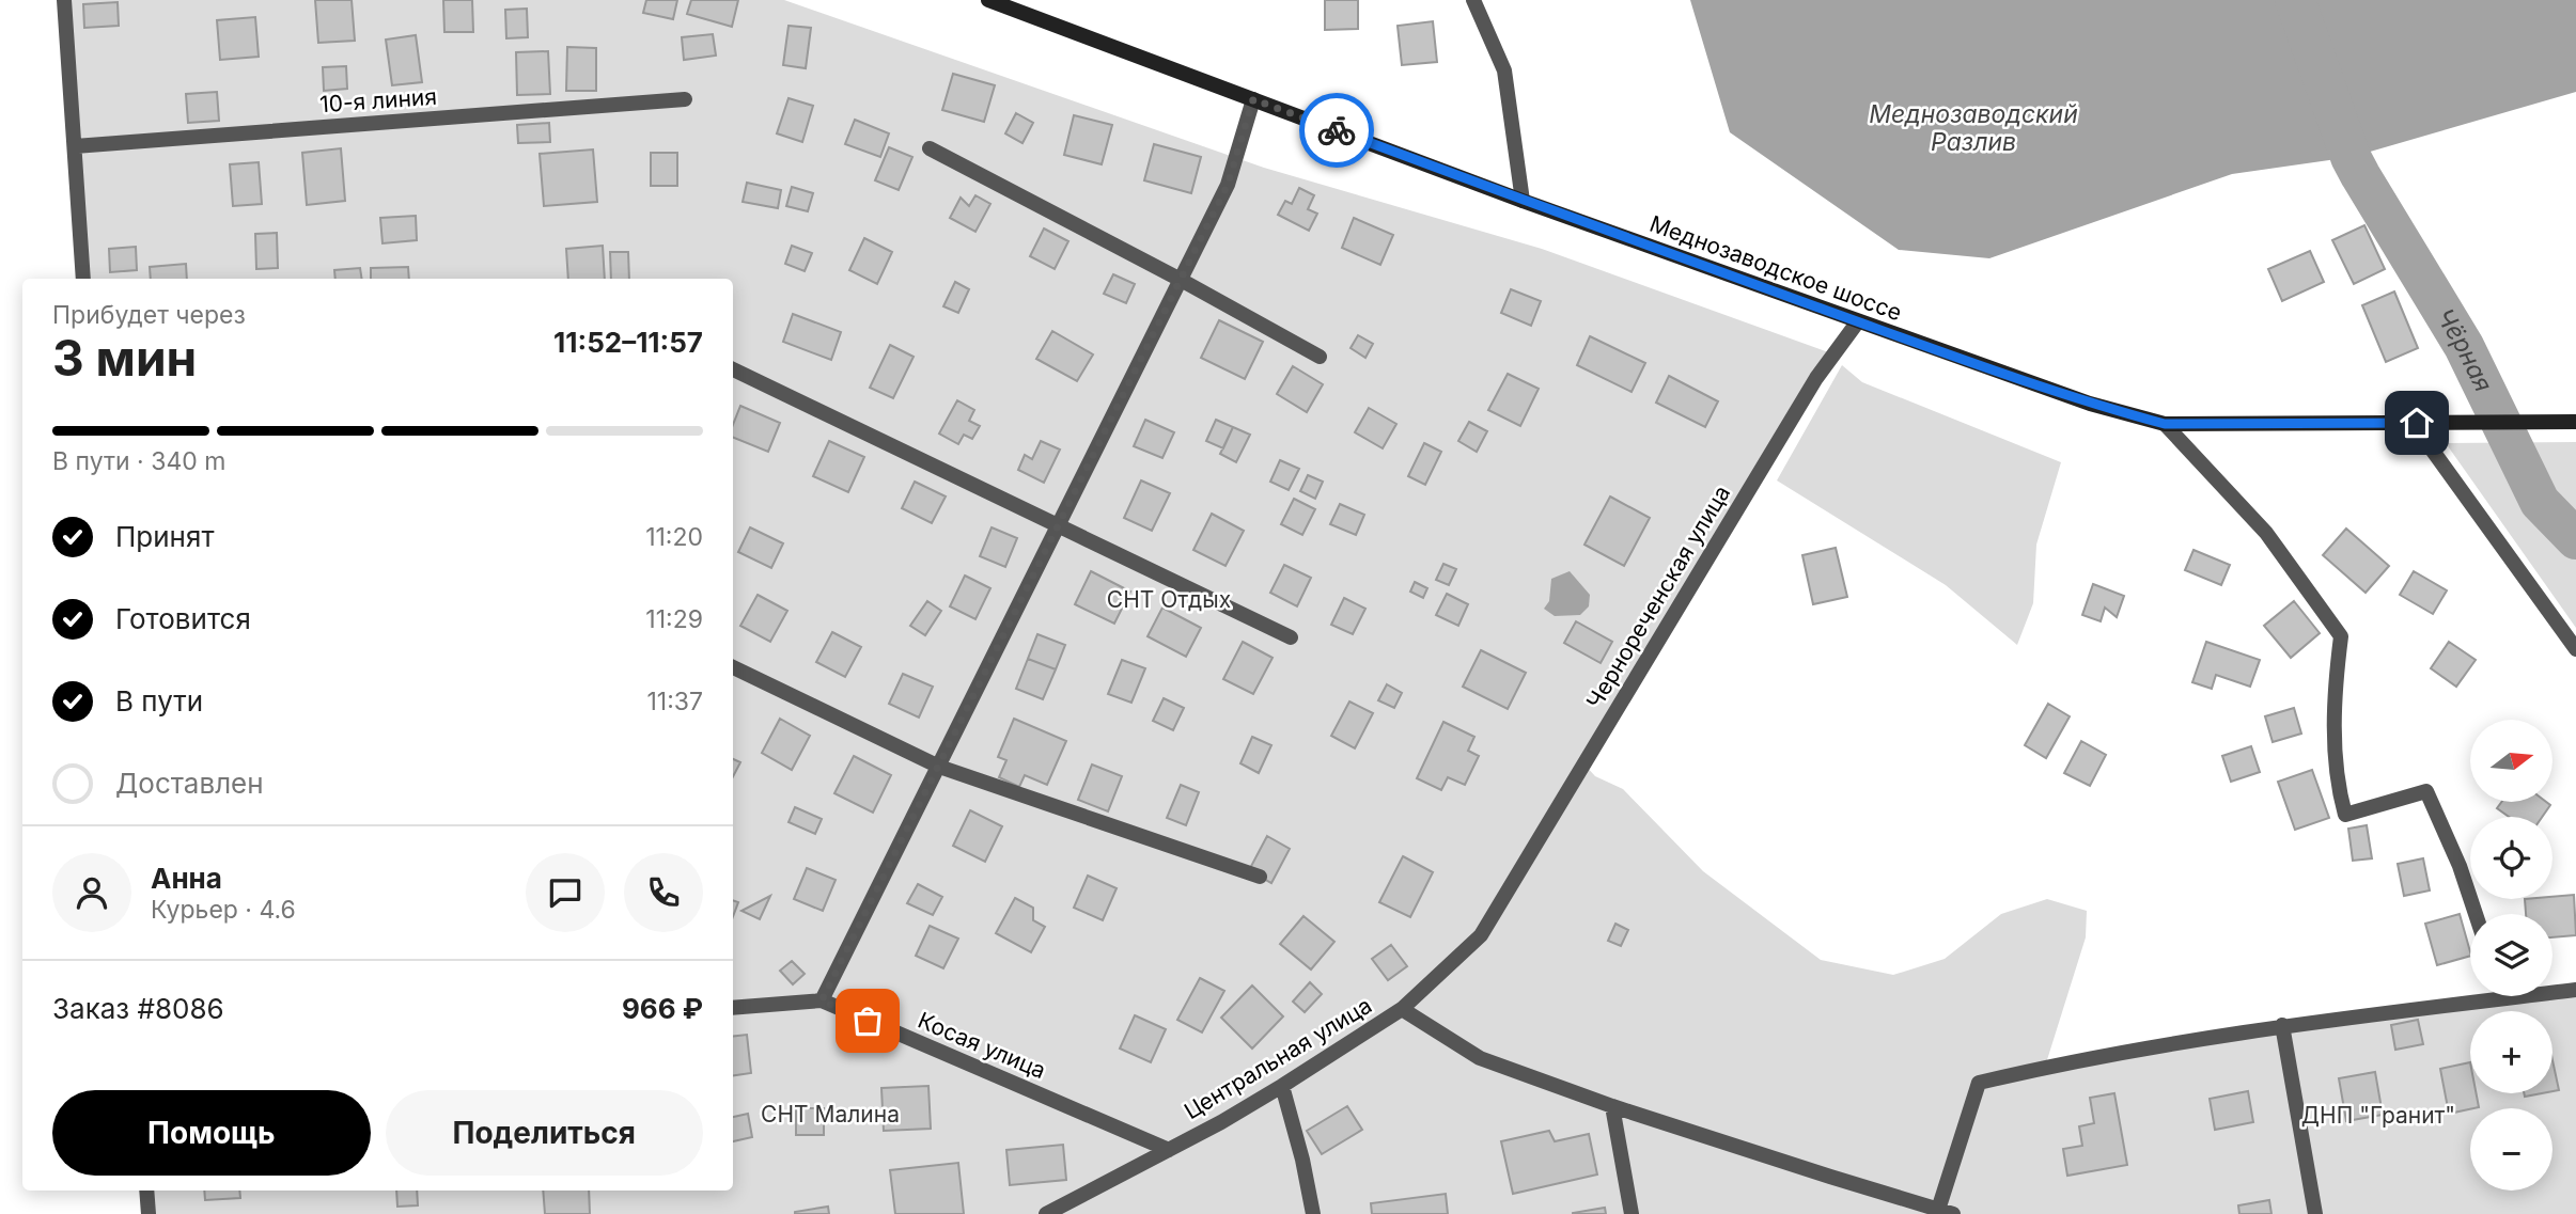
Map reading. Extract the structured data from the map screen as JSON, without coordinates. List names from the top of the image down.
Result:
{
  "streets": {
    "main road": ["Меднозаводское шоссе"],
    "street": [
      "10-я линия",
      "Чернореченская улица",
      "Косая улица",
      "Центральная улица"
    ]
  },
  "crossings": [
    ["Меднозаводское шоссе", "Чернореченская улица"],
    ["Чернореченская улица", "Центральная улица"],
    ["Косая улица", "Центральная улица"]
  ],
  "water": ["Меднозаводский Разлив", "Чёрная"],
  "parks": ["СНТ Отдых", "СНТ Малина", "ДНП \"Гранит\""],
  "north": "right",
  "page": {
    "heading": ["3 мин", "Прибудет через", "11:52–11:57"],
    "panel": [
      "Анна",
      "Курьер · 4.6",
      "Заказ #8086",
      "966 ₽"
    ],
    "bar": "В пути · 340 m",
    "list": [
      ["Принят", "11:20"],
      ["Готовится", "11:29"],
      ["В пути", "11:37"],
      "Доставлен"
    ],
    "map_buttons": ["+", "−"],
    "buttons": ["Помощь", "Поделиться"]
  }
}
